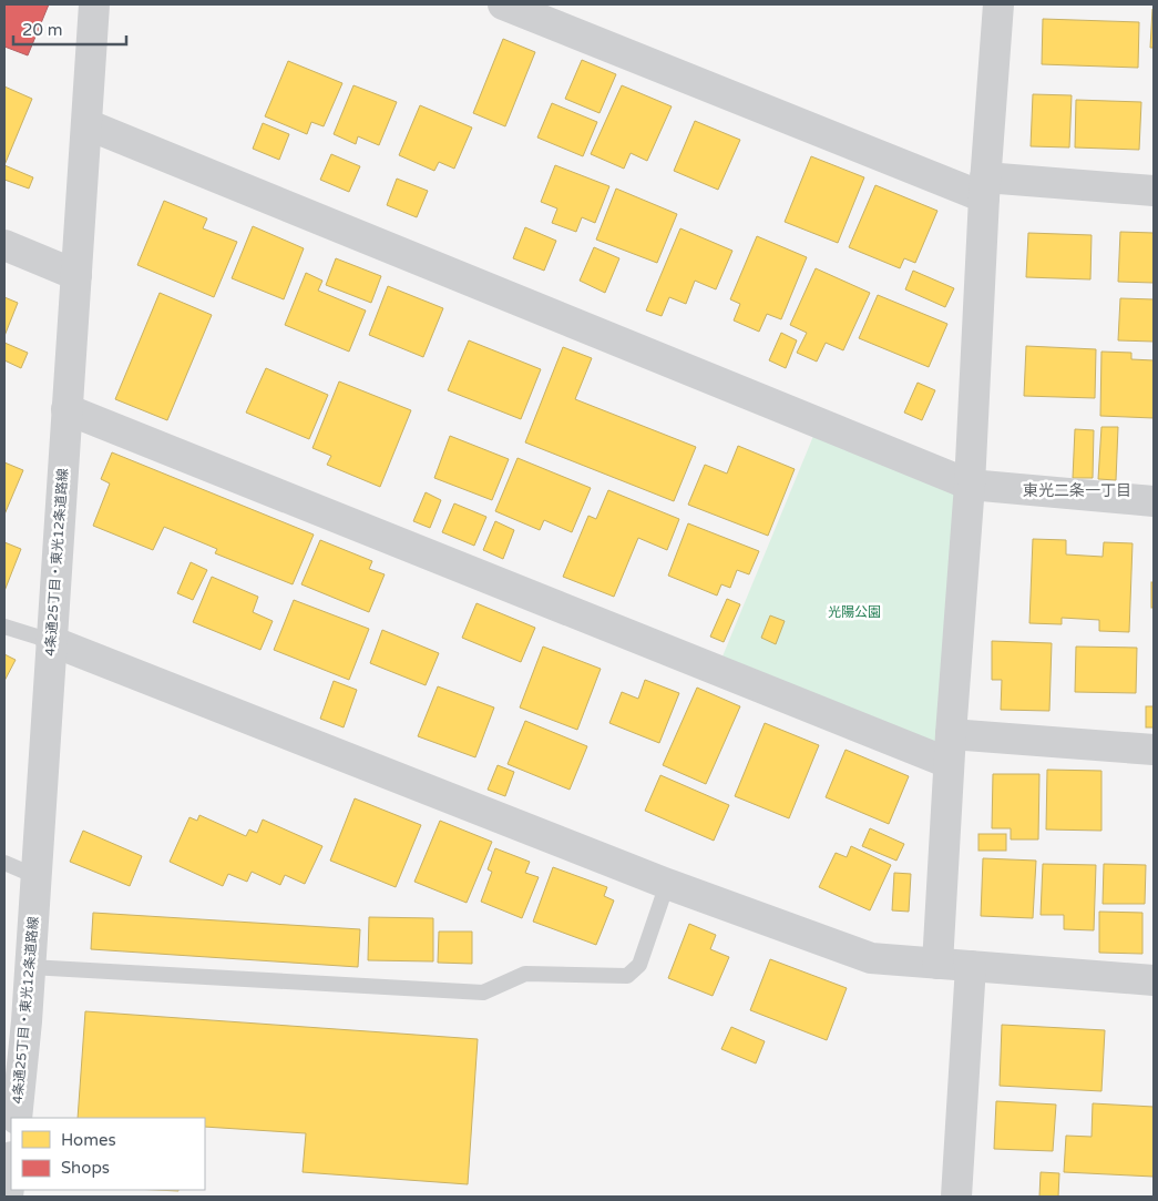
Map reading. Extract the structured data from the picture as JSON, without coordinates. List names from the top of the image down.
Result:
{
  "streets": {
    "street": ["4条通25丁目・東光12条道路線"]
  },
  "districts": ["東光二条一丁目"],
  "parks": ["光陽公園"],
  "legend": ["Homes", "Shops"],
  "scale_bar": "20 m"
}
